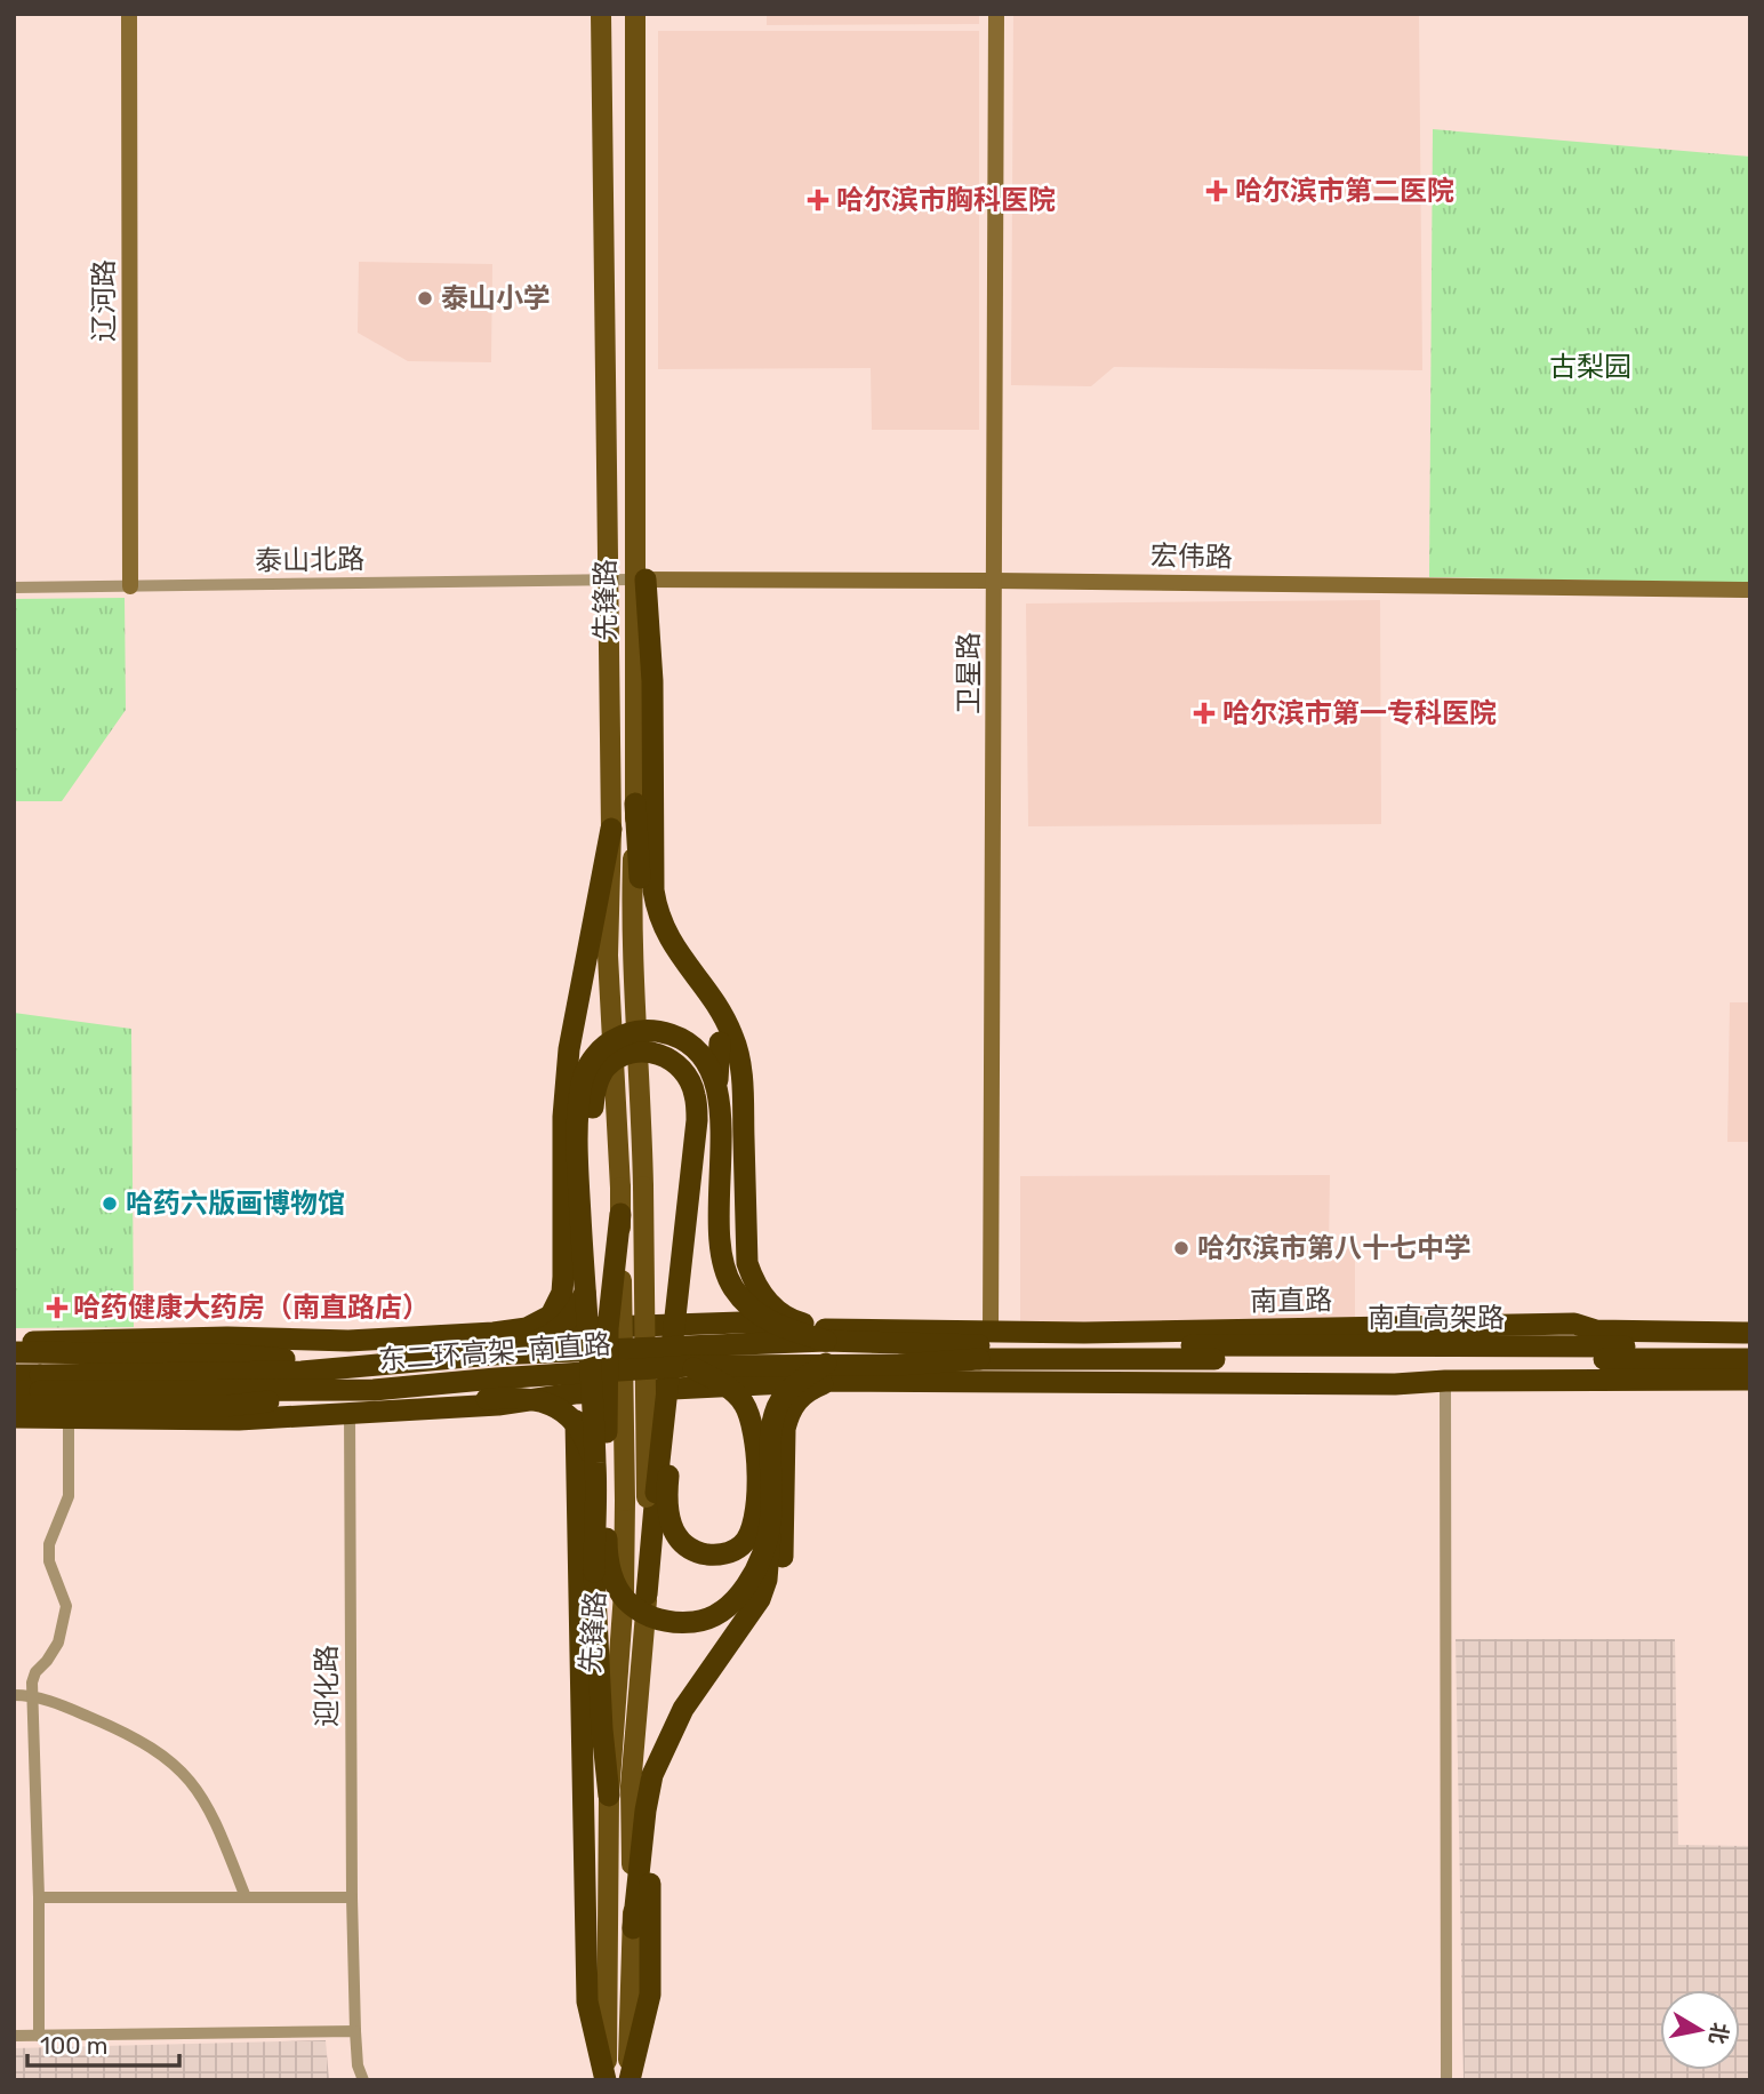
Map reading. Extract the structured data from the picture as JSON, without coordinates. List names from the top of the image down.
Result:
{
  "streets": {
    "highway": ["南直路", "南直高架路", "东二环高架-南直路"],
    "main road": [
      "辽河路",
      "宏伟路",
      "先锋路",
      "卫星路"
    ],
    "street": ["泰山北路", "迎化路"]
  },
  "crossings": [
    ["辽河路", "泰山北路"],
    ["宏伟路", "泰山北路"],
    ["宏伟路", "先锋路"],
    ["宏伟路", "卫星路"],
    ["泰山北路", "先锋路"],
    ["卫星路", "南直路"],
    ["卫星路", "南直高架路"],
    ["卫星路", "东二环高架-南直路"],
    ["南直路", "南直高架路"],
    ["南直路", "东二环高架-南直路"],
    ["南直高架路", "东二环高架-南直路"]
  ],
  "parks": ["古梨园"],
  "places": {
    "health": [
      "哈尔滨市第二医院",
      "哈尔滨市胸科医院",
      "哈尔滨市第一专科医院",
      "哈药健康大药房（南直路店）"
    ],
    "other": ["泰山小学", "哈药六版画博物馆", "哈尔滨市第八十七中学"]
  },
  "scale_bar": "100 m",
  "north": "right"
}
